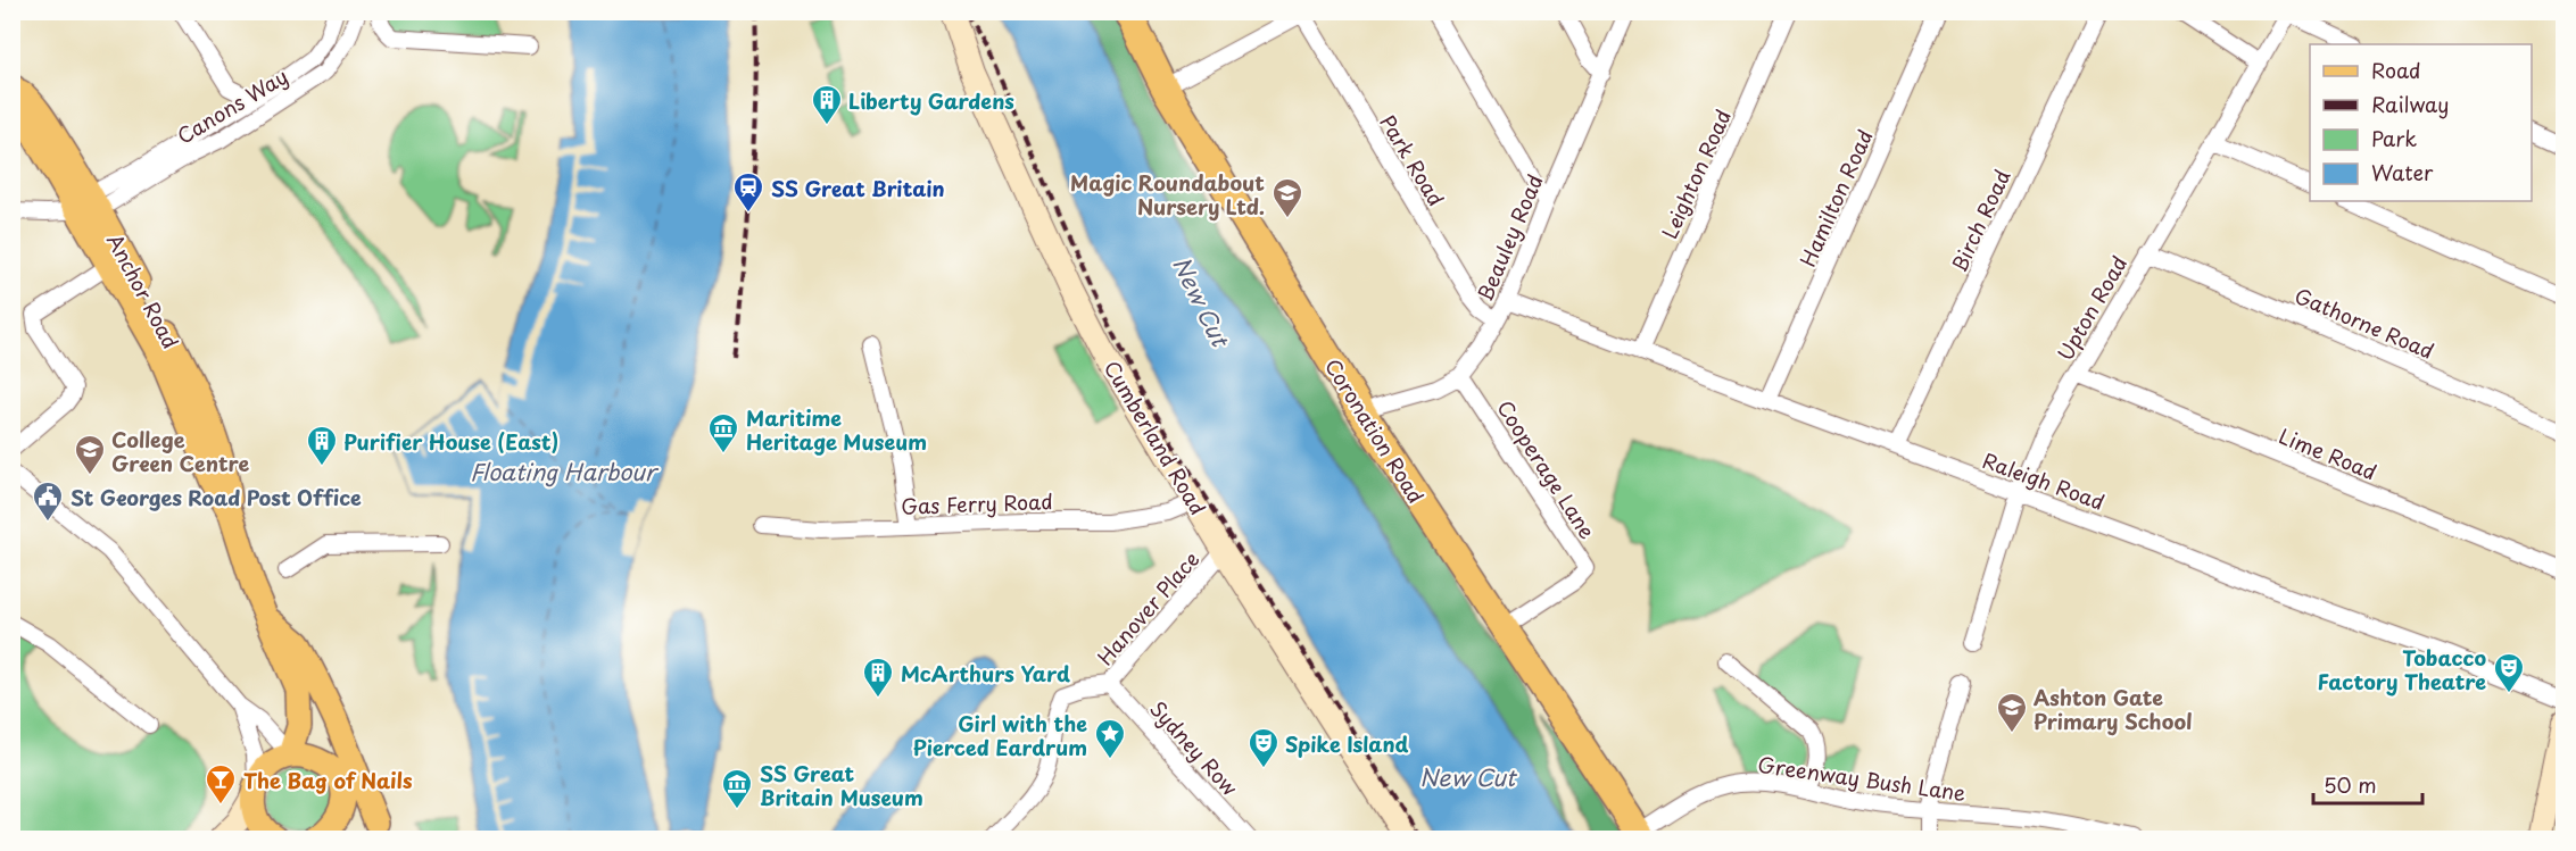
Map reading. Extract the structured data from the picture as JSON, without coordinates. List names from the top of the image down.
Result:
{
  "streets": {
    "highway": ["Coronation Road"],
    "main road": ["Anchor Road"],
    "street": [
      "Canons Way",
      "Park Road",
      "Leighton Road",
      "Hamilton Road",
      "Birch Road",
      "Beauley Road",
      "Upton Road",
      "Gathorne Road",
      "Cumberland Road",
      "Lime Road",
      "Cooperage Lane",
      "Raleigh Road",
      "Gas Ferry Road",
      "Hanover Place",
      "Sydney Row",
      "Greenway Bush Lane"
    ]
  },
  "crossings": [
    ["Canons Way", "Anchor Road"],
    ["Park Road", "Beauley Road"],
    ["Leighton Road", "Raleigh Road"],
    ["Hamilton Road", "Raleigh Road"],
    ["Birch Road", "Raleigh Road"],
    ["Beauley Road", "Coronation Road"],
    ["Beauley Road", "Cooperage Lane"],
    ["Beauley Road", "Raleigh Road"],
    ["Upton Road", "Gathorne Road"],
    ["Upton Road", "Lime Road"],
    ["Upton Road", "Raleigh Road"],
    ["Coronation Road", "Cooperage Lane"],
    ["Coronation Road", "Greenway Bush Lane"],
    ["Cumberland Road", "Gas Ferry Road"],
    ["Cumberland Road", "Hanover Place"],
    ["Hanover Place", "Sydney Row"]
  ],
  "water": ["New Cut", "Floating Harbour"],
  "places": {
    "building": ["Liberty Gardens", "Purifier House (East)", "McArthurs Yard"],
    "station": ["SS Great Britain"],
    "school or university": ["Magic Roundabout Nursery Ltd.", "College Green Centre", "Ashton Gate Primary School"],
    "museum": ["Maritime Heritage Museum", "SS Great Britain Museum"],
    "public building": ["St Georges Road Post Office"],
    "theatre": ["Tobacco Factory Theatre", "Spike Island"],
    "place": ["Girl with the Pierced Eardrum"],
    "bar": ["The Bag of Nails"]
  },
  "legend": [
    "Road",
    "Railway",
    "Park",
    "Water"
  ],
  "scale_bar": "50 m"
}
